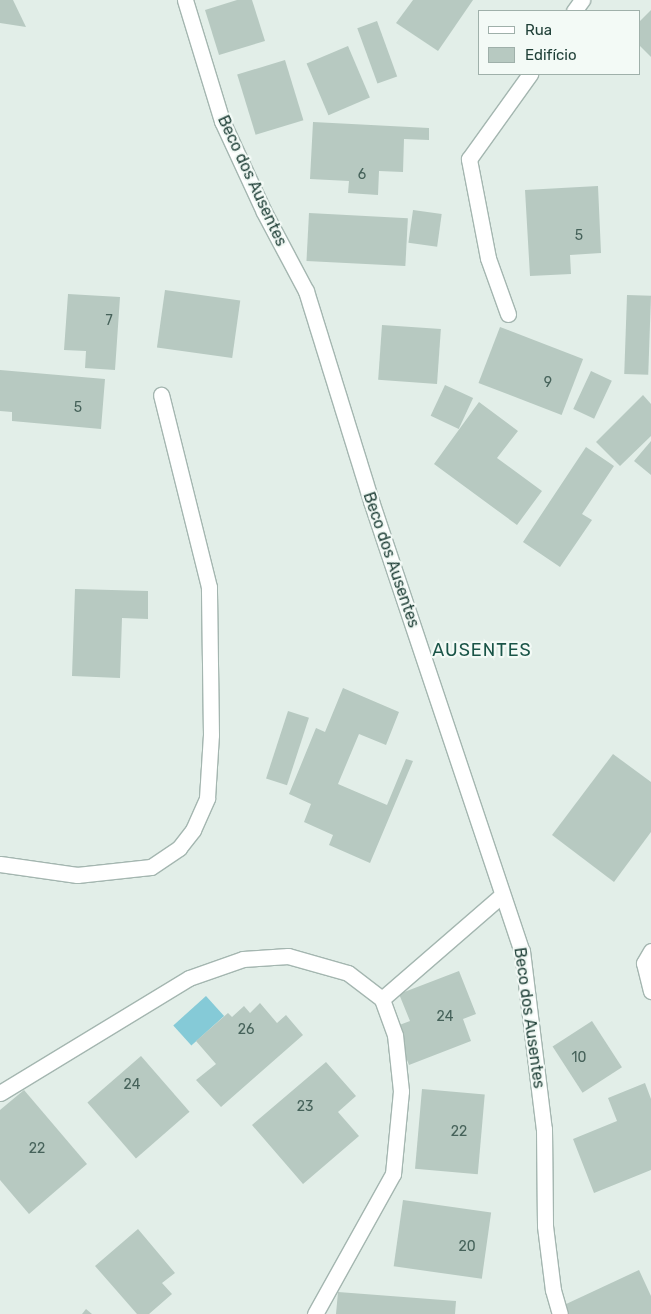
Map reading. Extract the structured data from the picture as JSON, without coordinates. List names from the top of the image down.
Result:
{
  "streets": {
    "street": ["Beco dos Ausentes"]
  },
  "districts": ["AUSENTES"],
  "house_numbers": [
    "6",
    "5",
    "7",
    "9",
    "5",
    "24",
    "26",
    "10",
    "24",
    "23",
    "22",
    "22",
    "20"
  ],
  "legend": ["Rua", "Edifício"]
}
